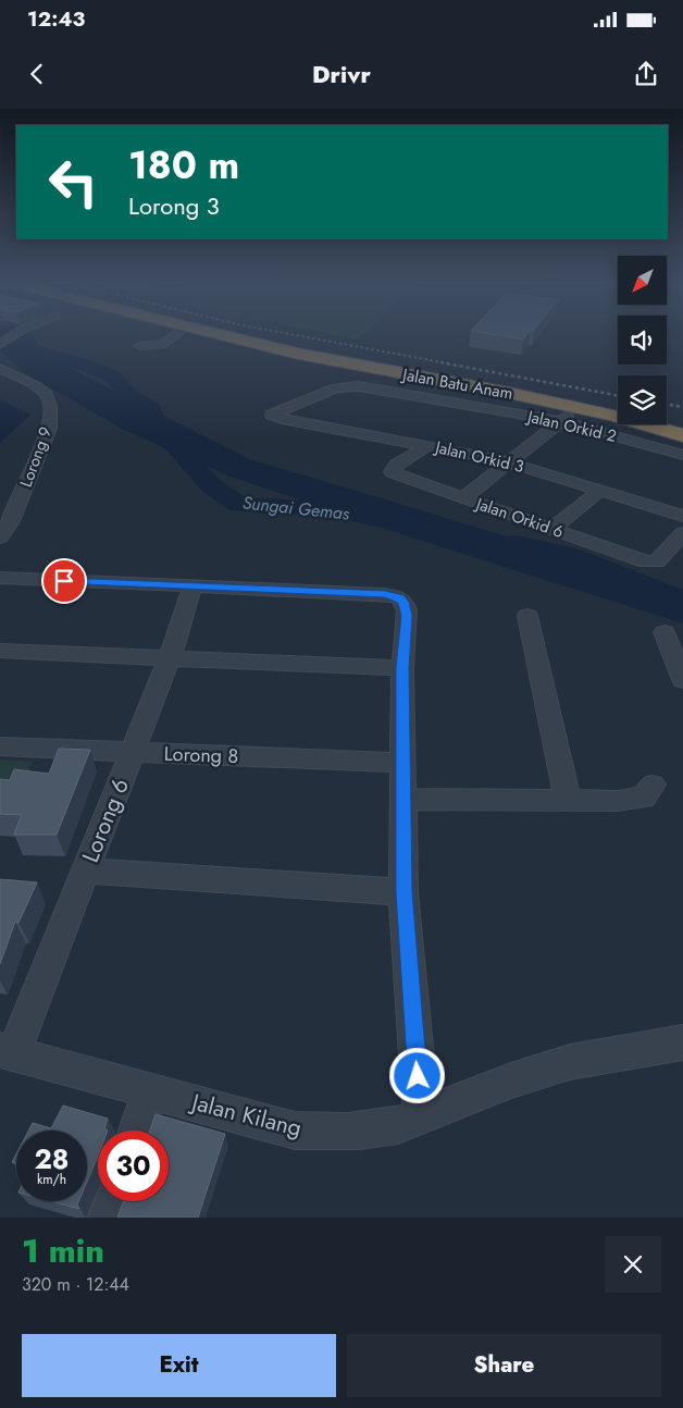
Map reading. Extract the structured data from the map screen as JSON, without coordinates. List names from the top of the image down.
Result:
{
  "streets": {
    "highway": ["Jalan Batu Anam"],
    "street": [
      "Jalan Orkid 2",
      "Lorong 9",
      "Jalan Orkid 3",
      "Jalan Orkid 6",
      "Lorong 8",
      "Lorong 6",
      "Jalan Kilang"
    ]
  },
  "crossings": [
    ["Jalan Orkid 2", "Jalan Orkid 3"],
    ["Jalan Orkid 3", "Jalan Orkid 6"],
    ["Lorong 8", "Lorong 6"],
    ["Lorong 6", "Jalan Kilang"]
  ],
  "water": ["Sungai Gemas"],
  "north": "bottom left",
  "page": {
    "status": "12:43",
    "header": "Drivr",
    "turn": ["180 m", "Lorong 3"],
    "speed": "28 km/h",
    "limit": "30",
    "heading": ["1 min", "320 m · 12:44"],
    "buttons": ["Exit", "Share"]
  }
}
